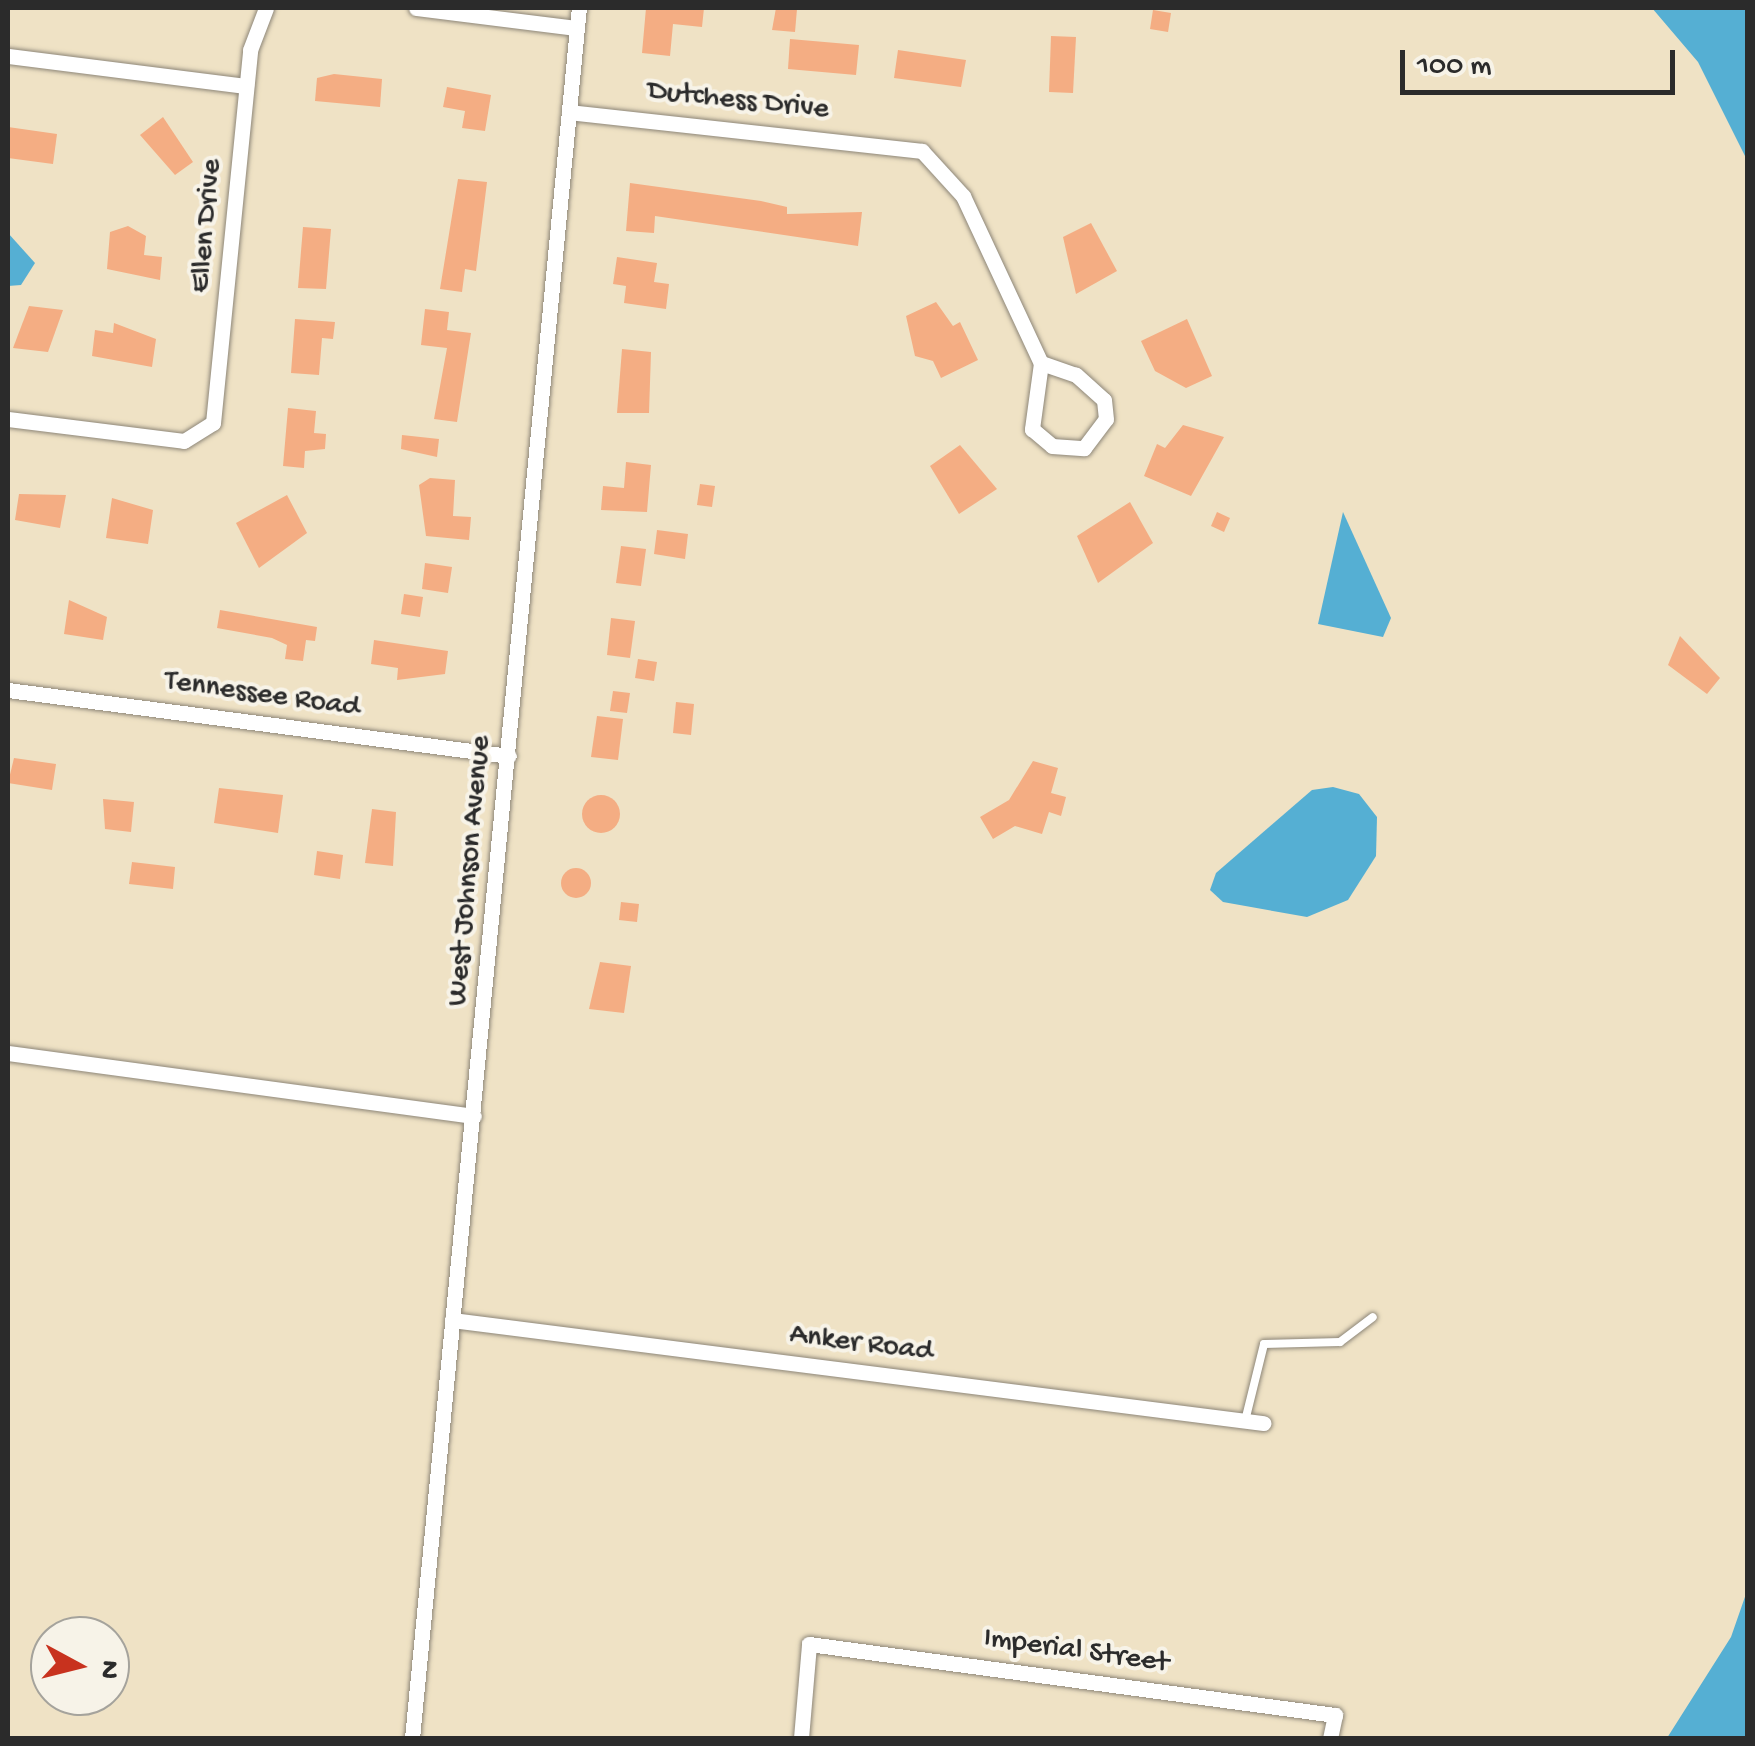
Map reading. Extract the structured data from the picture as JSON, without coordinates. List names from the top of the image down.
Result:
{
  "streets": {
    "street": [
      "Dutchess Drive",
      "Ellen Drive",
      "Tennessee Road",
      "West Johnson Avenue",
      "Anker Road",
      "Imperial Street"
    ]
  },
  "crossings": [
    ["Dutchess Drive", "West Johnson Avenue"],
    ["Tennessee Road", "West Johnson Avenue"],
    ["West Johnson Avenue", "Anker Road"]
  ],
  "scale_bar": "100 m",
  "north": "right"
}
